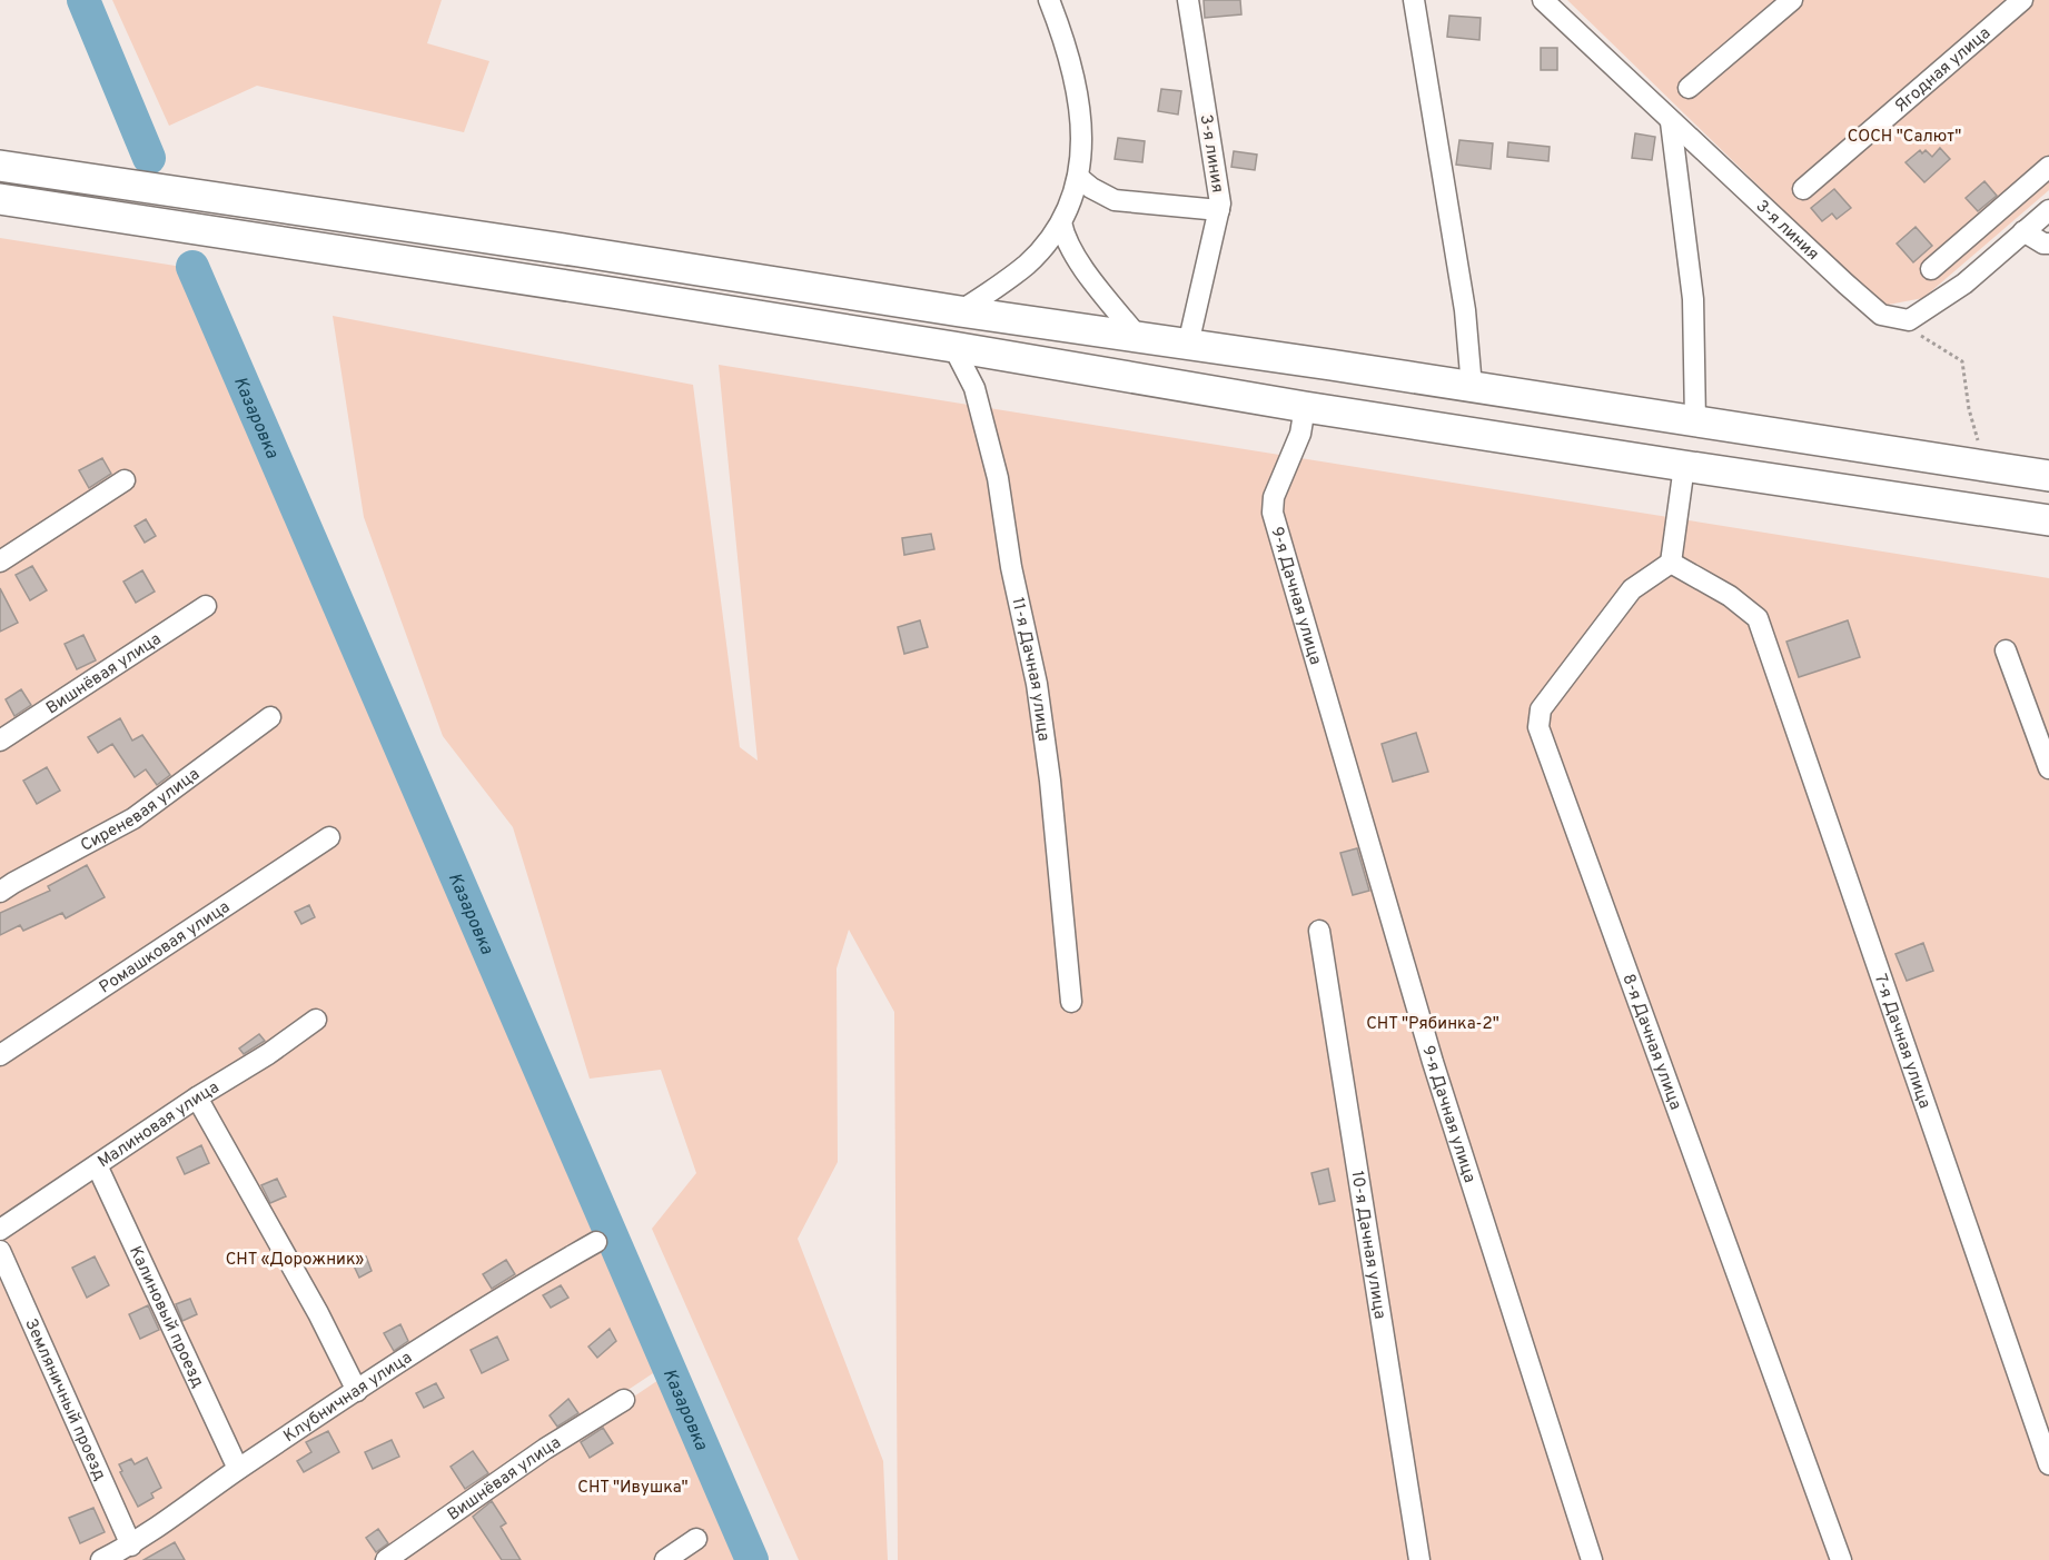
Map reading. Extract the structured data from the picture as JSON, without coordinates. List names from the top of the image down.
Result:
{
  "streets": {
    "street": [
      "Ягодная улица",
      "3-я линия",
      "9-я Дачная улица",
      "11-я Дачная улица",
      "Вишнёвая улица",
      "Сиреневая улица",
      "Ромашковая улица",
      "8-я Дачная улица",
      "7-я Дачная улица",
      "Малиновая улица",
      "10-я Дачная улица",
      "Калиновый проезд",
      "Земляничный проезд",
      "Клубничная улица"
    ]
  },
  "crossings": [
    ["8-я Дачная улица", "7-я Дачная улица"],
    ["Малиновая улица", "Калиновый проезд"],
    ["Калиновый проезд", "Клубничная улица"],
    ["Земляничный проезд", "Клубничная улица"]
  ],
  "water": ["Казаровка"],
  "parks": [
    "СОСН \"Салют\"",
    "СНТ \"Рябинка-2\"",
    "СНТ «Дорожник»",
    "СНТ \"Ивушка\""
  ]
}
